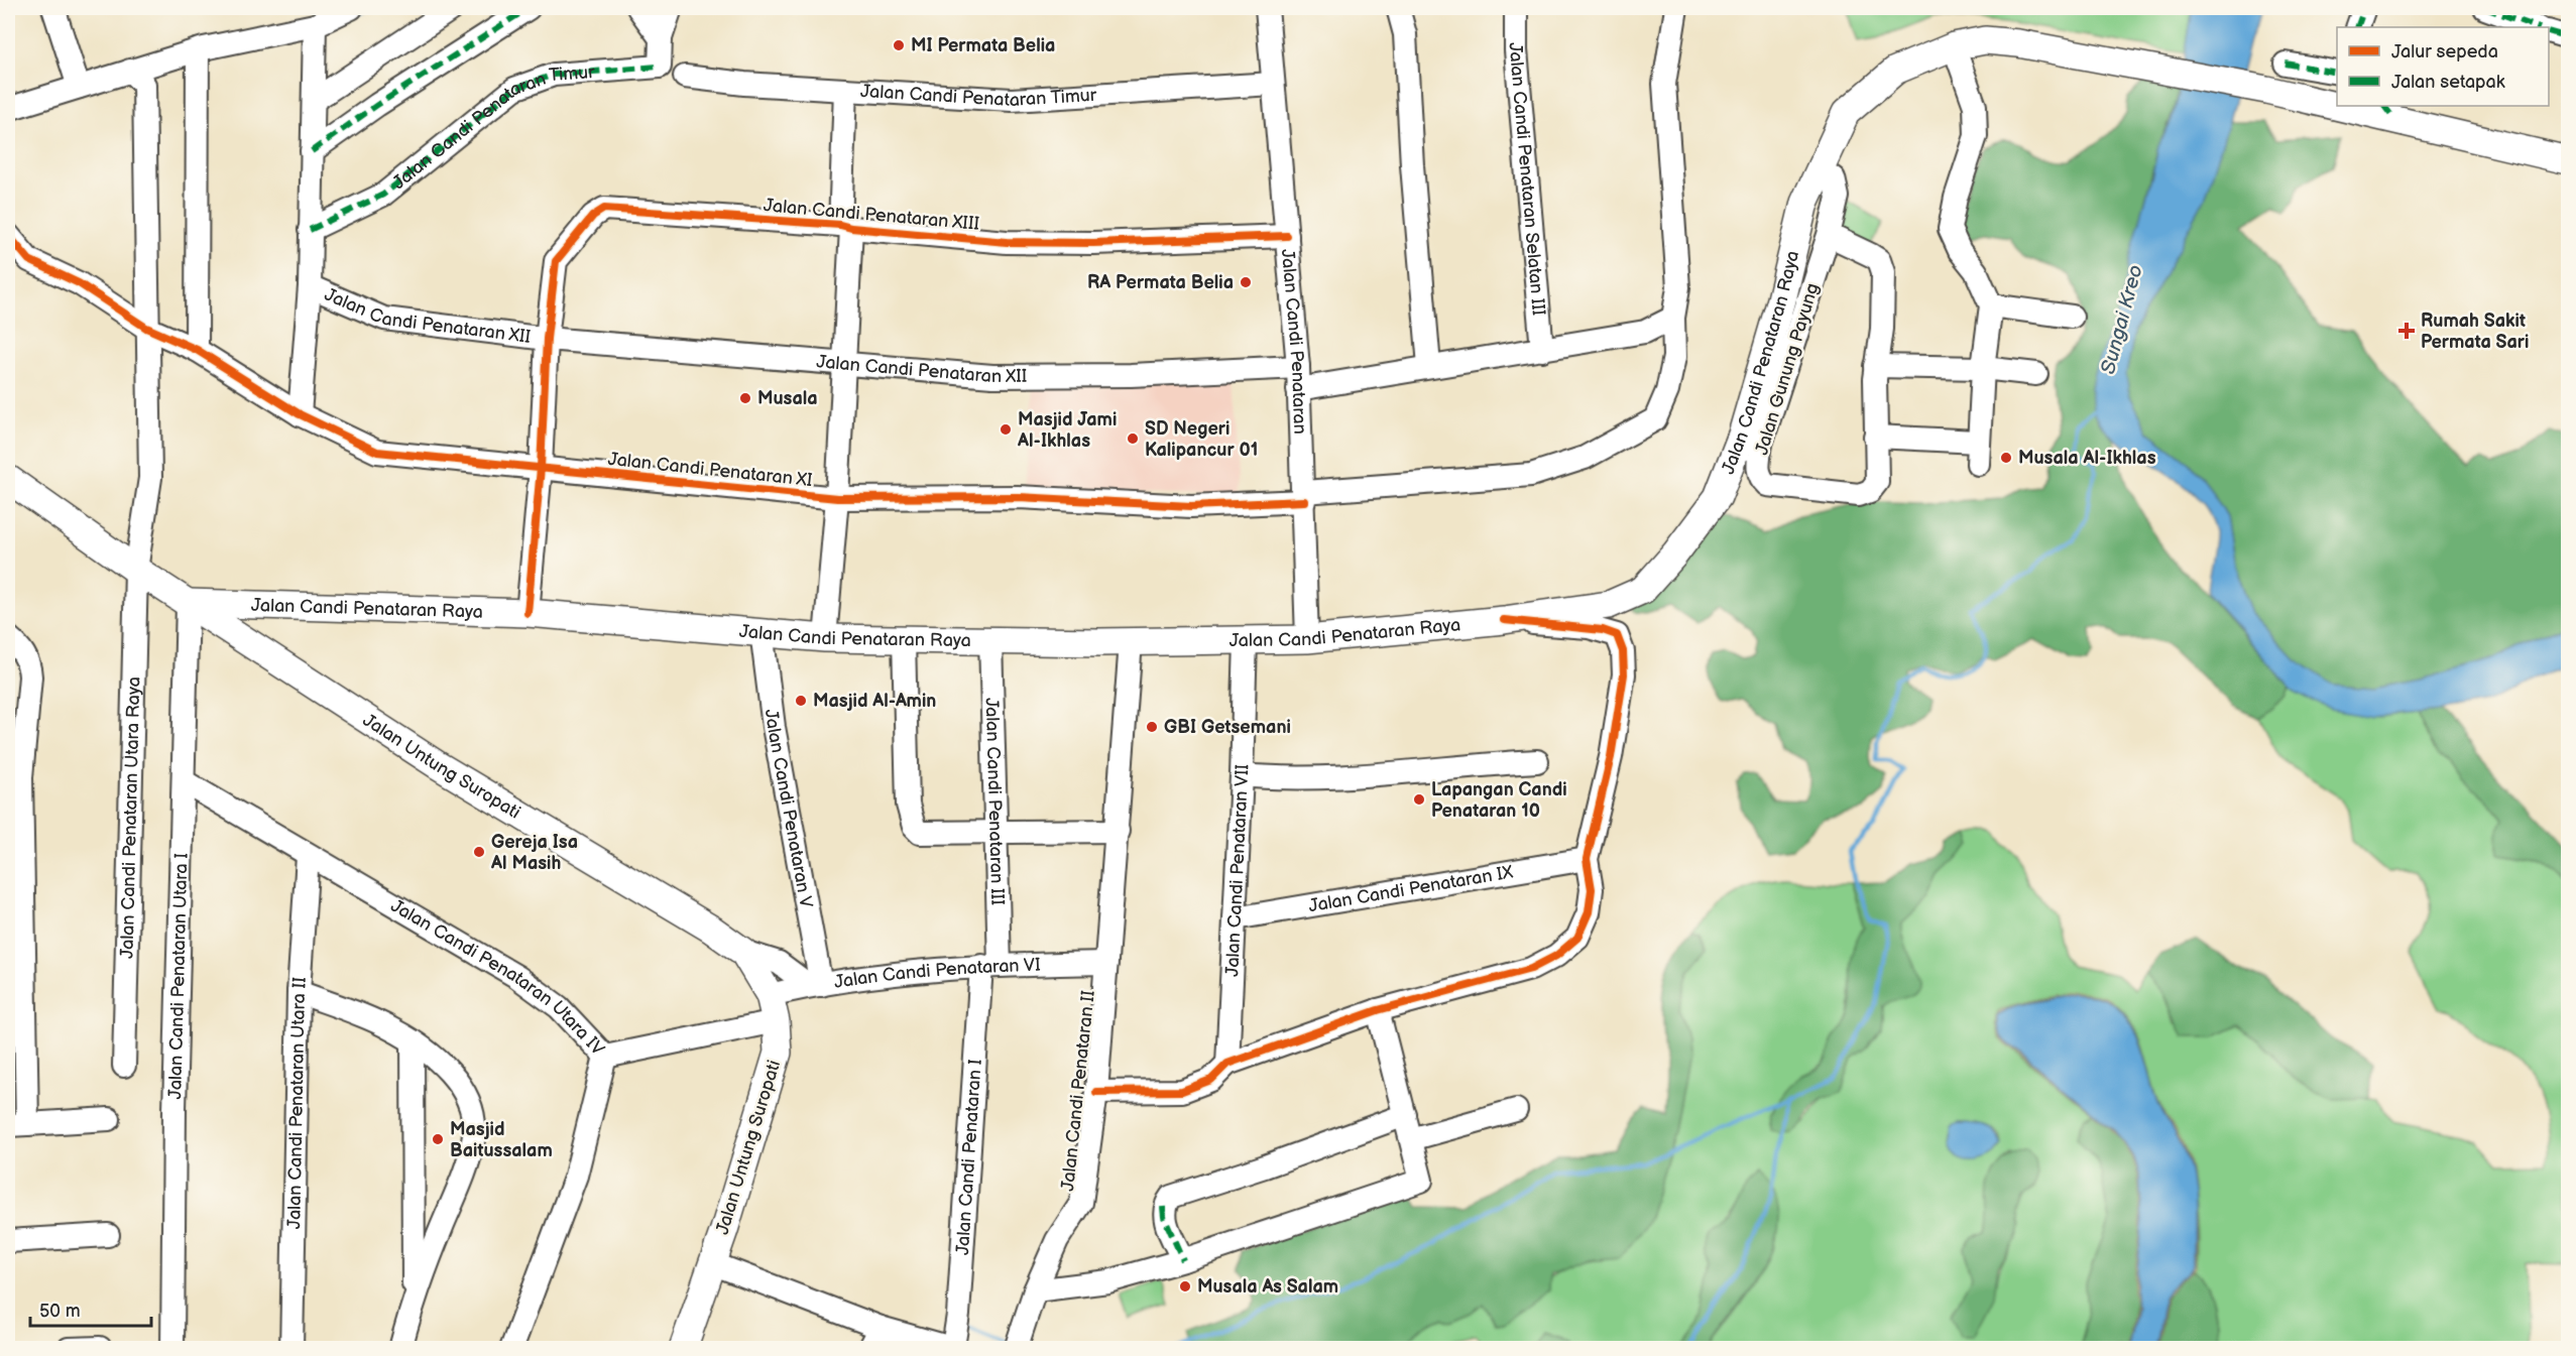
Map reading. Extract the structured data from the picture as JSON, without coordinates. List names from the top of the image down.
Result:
{
  "streets": {
    "main road": ["Jalan Candi Penataran Raya", "Jalan Untung Suropati"],
    "street": [
      "Jalan Candi Penataran Timur",
      "Jalan Candi Penataran Selatan III",
      "Jalan Candi Penataran XIII",
      "Jalan Candi Penataran XII",
      "Jalan Candi Penataran",
      "Jalan Gunung Payung",
      "Jalan Candi Penataran XI",
      "Jalan Candi Penataran III",
      "Jalan Candi Penataran V",
      "Jalan Candi Penataran Utara Raya",
      "Jalan Candi Penataran VII",
      "Jalan Candi Penataran IX",
      "Jalan Candi Penataran VI",
      "Jalan Candi Penataran Utara I",
      "Jalan Candi Penataran Utara IV",
      "Jalan Candi Penataran II",
      "Jalan Candi Penataran Utara II",
      "Jalan Candi Penataran I"
    ]
  },
  "crossings": [
    ["Jalan Candi Penataran Timur", "Jalan Candi Penataran"],
    ["Jalan Candi Penataran Selatan III", "Jalan Candi Penataran XII"],
    ["Jalan Candi Penataran XIII", "Jalan Candi Penataran XII"],
    ["Jalan Candi Penataran XIII", "Jalan Candi Penataran"],
    ["Jalan Candi Penataran XII", "Jalan Candi Penataran"],
    ["Jalan Candi Penataran XII", "Jalan Candi Penataran Raya"],
    ["Jalan Candi Penataran XII", "Jalan Candi Penataran XI"],
    ["Jalan Candi Penataran", "Jalan Candi Penataran Raya"],
    ["Jalan Candi Penataran", "Jalan Candi Penataran XI"],
    ["Jalan Candi Penataran Raya", "Jalan Gunung Payung"],
    ["Jalan Candi Penataran Raya", "Jalan Untung Suropati"],
    ["Jalan Candi Penataran Raya", "Jalan Candi Penataran III"],
    ["Jalan Candi Penataran Raya", "Jalan Candi Penataran V"],
    ["Jalan Candi Penataran Raya", "Jalan Candi Penataran VII"],
    ["Jalan Candi Penataran Raya", "Jalan Candi Penataran Utara I"],
    ["Jalan Candi Penataran Raya", "Jalan Candi Penataran II"],
    ["Jalan Candi Penataran XI", "Jalan Candi Penataran Utara Raya"],
    ["Jalan Untung Suropati", "Jalan Candi Penataran Utara Raya"],
    ["Jalan Untung Suropati", "Jalan Candi Penataran VI"],
    ["Jalan Untung Suropati", "Jalan Candi Penataran Utara I"],
    ["Jalan Candi Penataran III", "Jalan Candi Penataran VI"],
    ["Jalan Candi Penataran III", "Jalan Candi Penataran I"],
    ["Jalan Candi Penataran V", "Jalan Candi Penataran VI"],
    ["Jalan Candi Penataran VII", "Jalan Candi Penataran IX"],
    ["Jalan Candi Penataran VI", "Jalan Candi Penataran Utara IV"],
    ["Jalan Candi Penataran VI", "Jalan Candi Penataran II"],
    ["Jalan Candi Penataran VI", "Jalan Candi Penataran I"],
    ["Jalan Candi Penataran Utara I", "Jalan Candi Penataran Utara IV"],
    ["Jalan Candi Penataran Utara IV", "Jalan Candi Penataran Utara II"]
  ],
  "water": ["Sungai Kreo"],
  "places": {
    "other": [
      "MI Permata Belia",
      "RA Permata Belia",
      "Musala",
      "Masjid Jami Al-Ikhlas",
      "SD Negeri Kalipancur 01",
      "Musala Al-Ikhlas",
      "Masjid Al-Amin",
      "GBI Getsemani",
      "Lapangan Candi Penataran 10",
      "Gereja Isa Al Masih",
      "Masjid Baitussalam",
      "Musala As Salam"
    ],
    "health": ["Rumah Sakit Permata Sari"]
  },
  "legend": ["Jalur sepeda", "Jalan setapak"],
  "scale_bar": "50 m"
}
